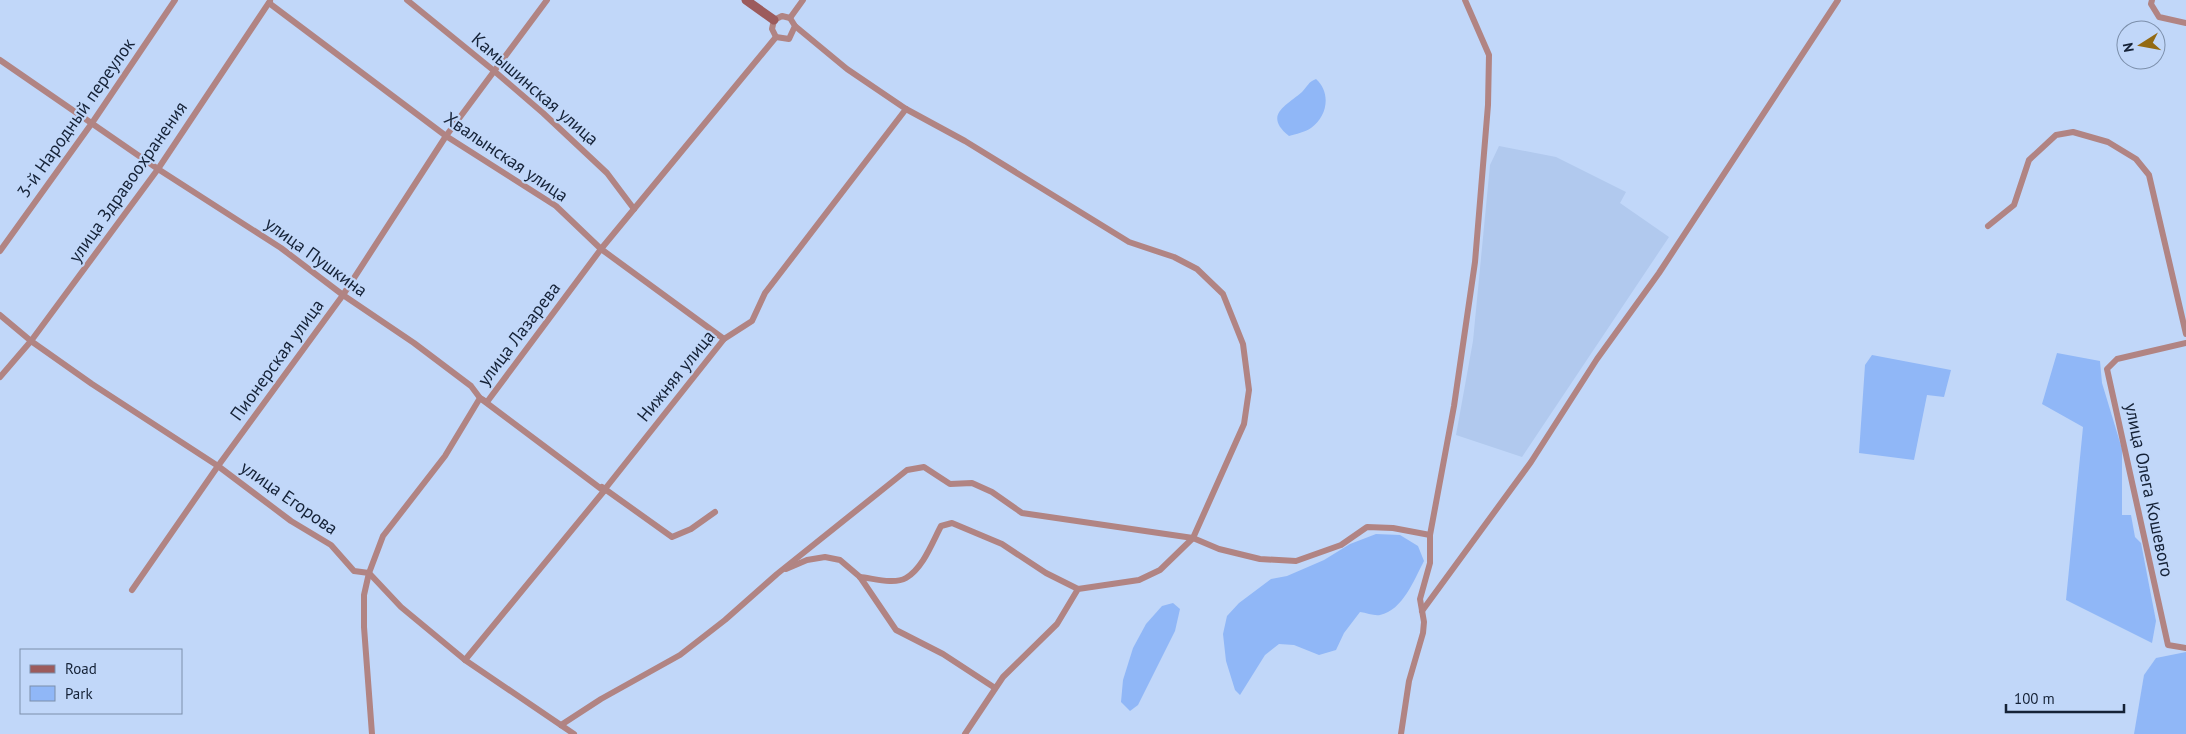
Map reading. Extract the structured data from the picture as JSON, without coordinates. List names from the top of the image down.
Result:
{
  "streets": {
    "street": [
      "Камышинская улица",
      "3-й Народный переулок",
      "Хвалынская улица",
      "улица Здравоохранения",
      "улица Пушкина",
      "улица Лазарева",
      "Пионерская улица",
      "Нижняя улица",
      "улица Олега Кошевого",
      "улица Егорова"
    ]
  },
  "crossings": [
    ["Камышинская улица", "улица Лазарева"],
    ["Камышинская улица", "Пионерская улица"],
    ["3-й Народный переулок", "улица Пушкина"],
    ["Хвалынская улица", "улица Здравоохранения"],
    ["Хвалынская улица", "улица Лазарева"],
    ["Хвалынская улица", "Пионерская улица"],
    ["Хвалынская улица", "Нижняя улица"],
    ["улица Здравоохранения", "улица Пушкина"],
    ["улица Здравоохранения", "улица Егорова"],
    ["улица Пушкина", "улица Лазарева"],
    ["улица Пушкина", "Пионерская улица"],
    ["улица Пушкина", "Нижняя улица"],
    ["улица Лазарева", "улица Егорова"],
    ["Пионерская улица", "улица Егорова"],
    ["Нижняя улица", "улица Егорова"]
  ],
  "legend": ["Road", "Park"],
  "scale_bar": "100 m",
  "north": "left"
}
